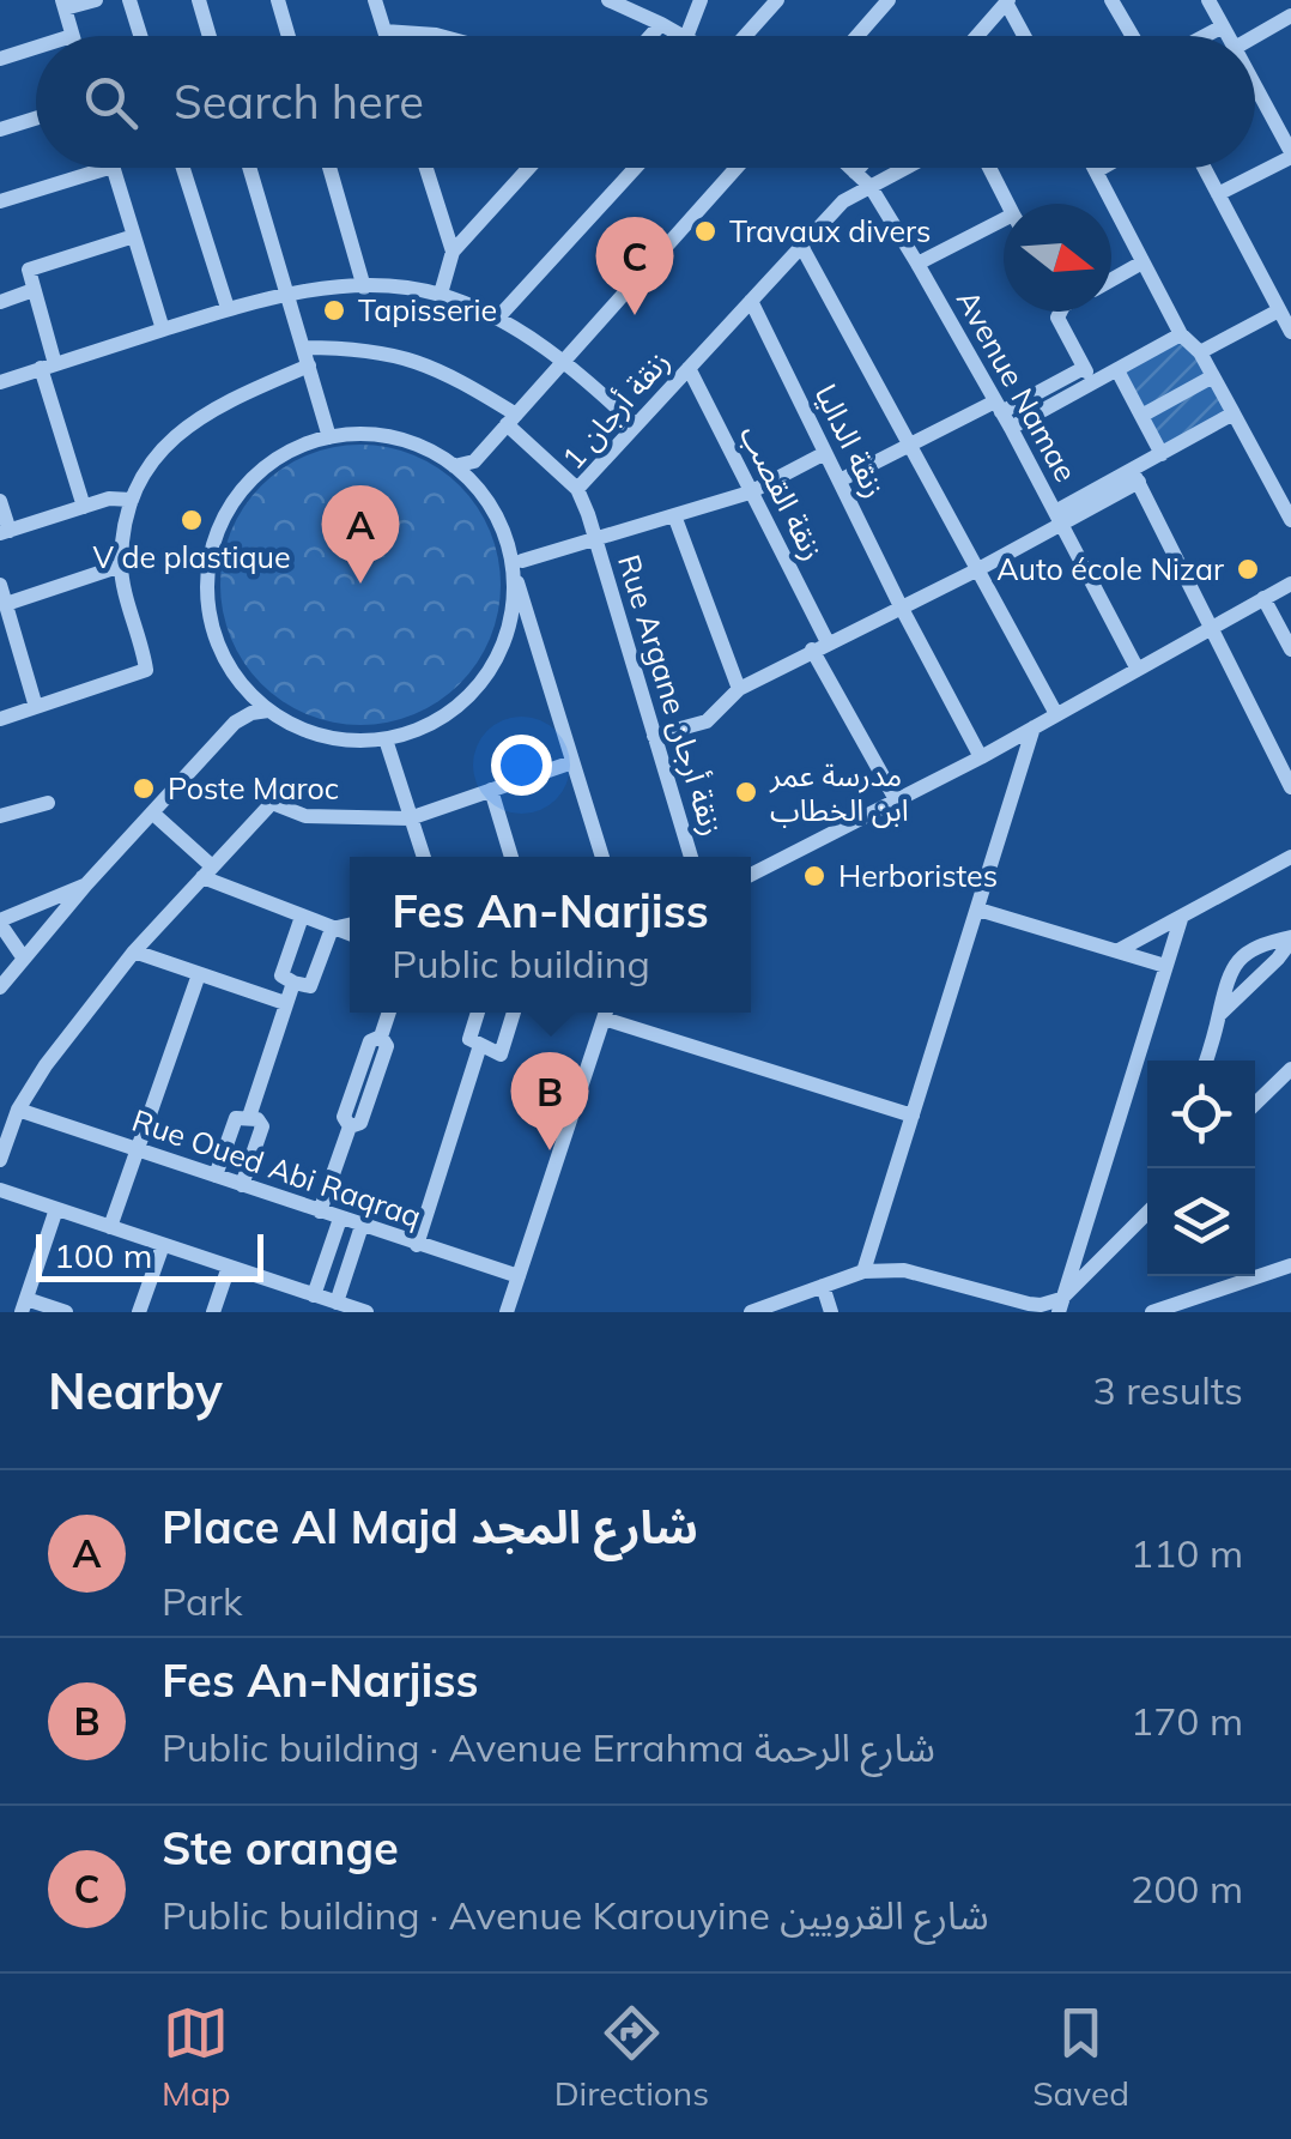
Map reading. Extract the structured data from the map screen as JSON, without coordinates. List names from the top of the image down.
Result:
{
  "streets": {
    "street": [
      "Avenue Namae",
      "زنقة أرجان 1",
      "زنقة الداليا",
      "زنقة القصب",
      "Rue Argane زنقة أرجان",
      "Rue Oued Abi Raqraq"
    ]
  },
  "crossings": [
    ["Avenue Namae", "زنقة أرجان 1"],
    ["زنقة أرجان 1", "زنقة الداليا"],
    ["زنقة أرجان 1", "زنقة القصب"],
    ["زنقة أرجان 1", "Rue Argane زنقة أرجان"]
  ],
  "places": [
    "Travaux divers",
    "Tapisserie",
    "V de plastique",
    "Auto école Nizar",
    "Poste Maroc",
    "مدرسة عمر ابن الخطاب",
    "Herboristes"
  ],
  "scale_bar": "100 m",
  "north": "right",
  "page": {
    "search": "Search here",
    "pins": ["C", "A", "B"],
    "popup": ["Fes An-Narjiss", "Public building"],
    "scale": "100 m",
    "heading": ["Nearby", "3 results"],
    "list": [
      {
        "mark": "A",
        "name": "Place Al Majd شارع المجد",
        "note": "Park",
        "value": "110 m"
      },
      {
        "mark": "B",
        "name": "Fes An-Narjiss",
        "note": "Public building · Avenue Errahma شارع الرحمة",
        "value": "170 m"
      },
      {
        "mark": "C",
        "name": "Ste orange",
        "note": "Public building · Avenue Karouyine شارع القرويين",
        "value": "200 m"
      }
    ],
    "nav": ["Map", "Directions", "Saved"]
  }
}
